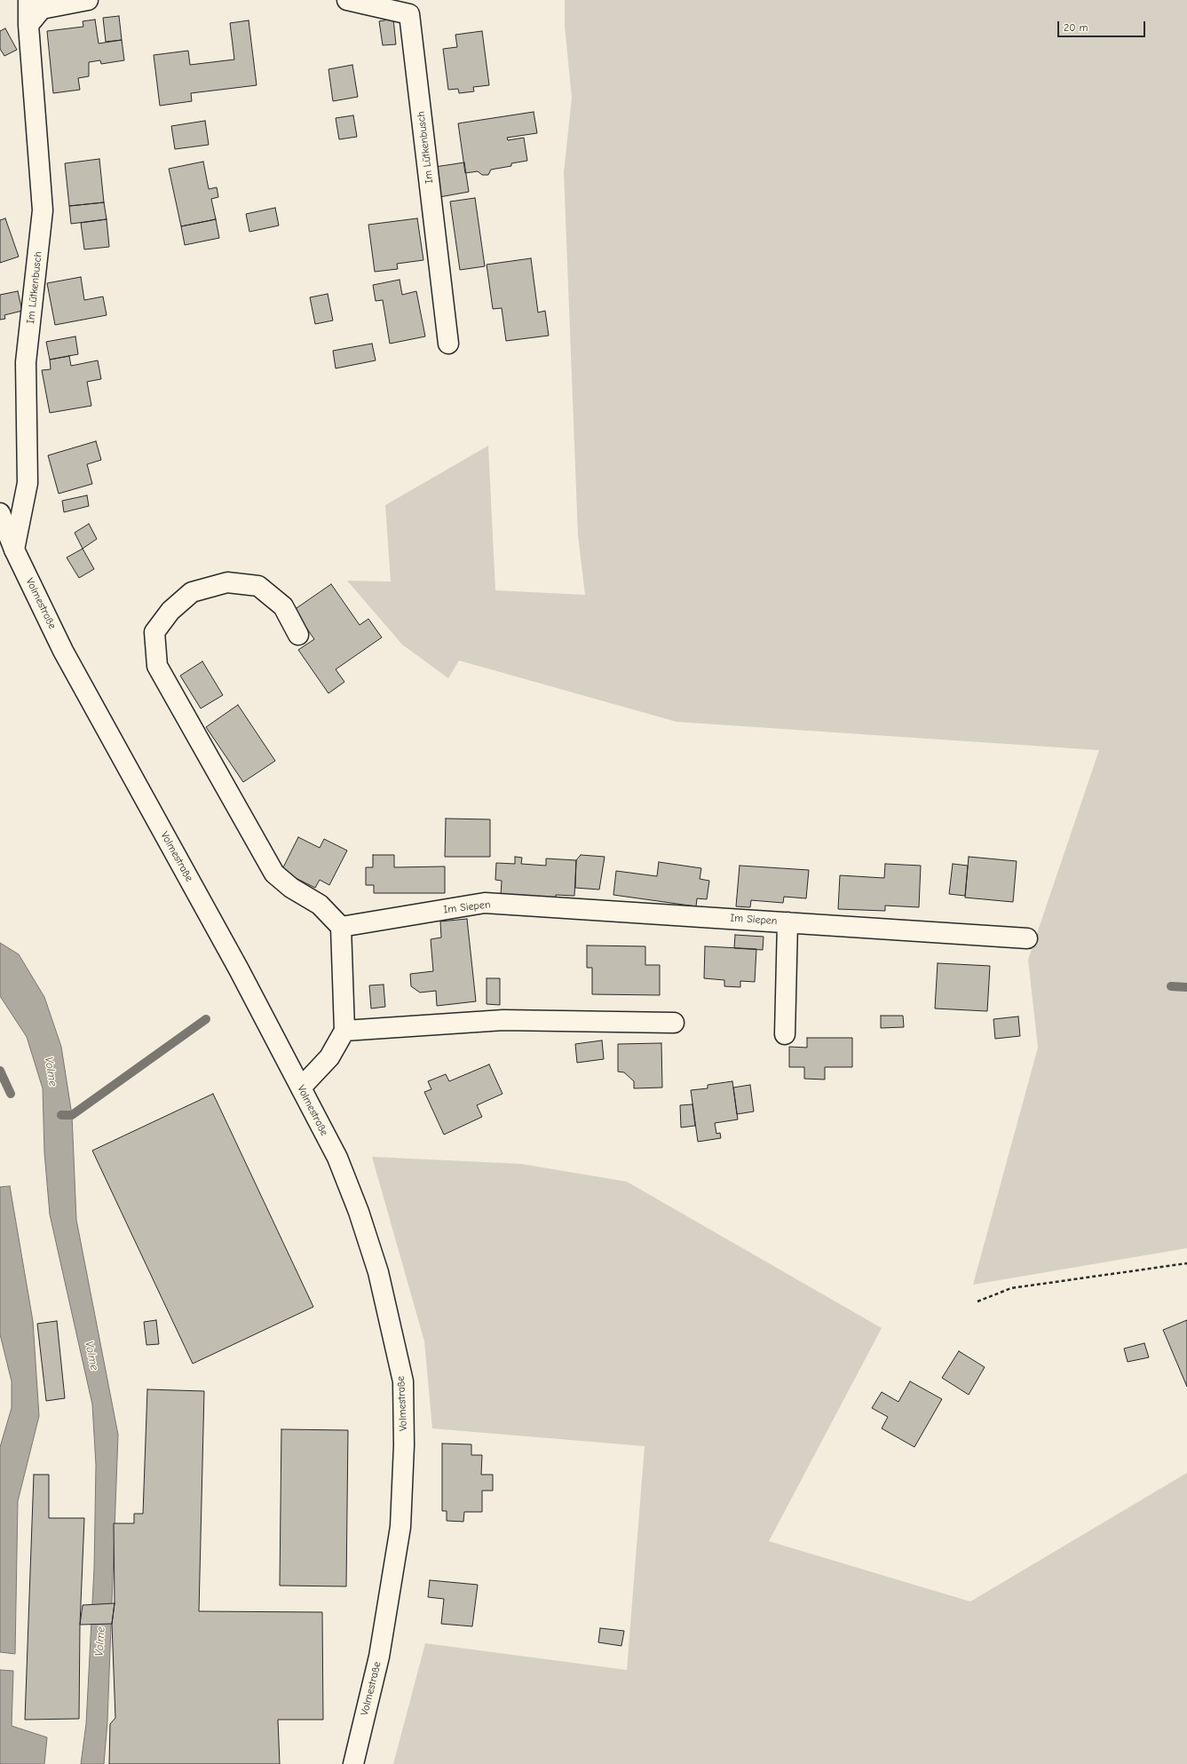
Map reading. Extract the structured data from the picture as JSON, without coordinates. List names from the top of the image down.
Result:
{
  "streets": {
    "street": ["Im Lütkenbusch", "Volmestraße", "Im Siepen"]
  },
  "crossings": [
    ["Im Lütkenbusch", "Volmestraße"]
  ],
  "water": ["Volme"],
  "scale_bar": "20 m"
}
